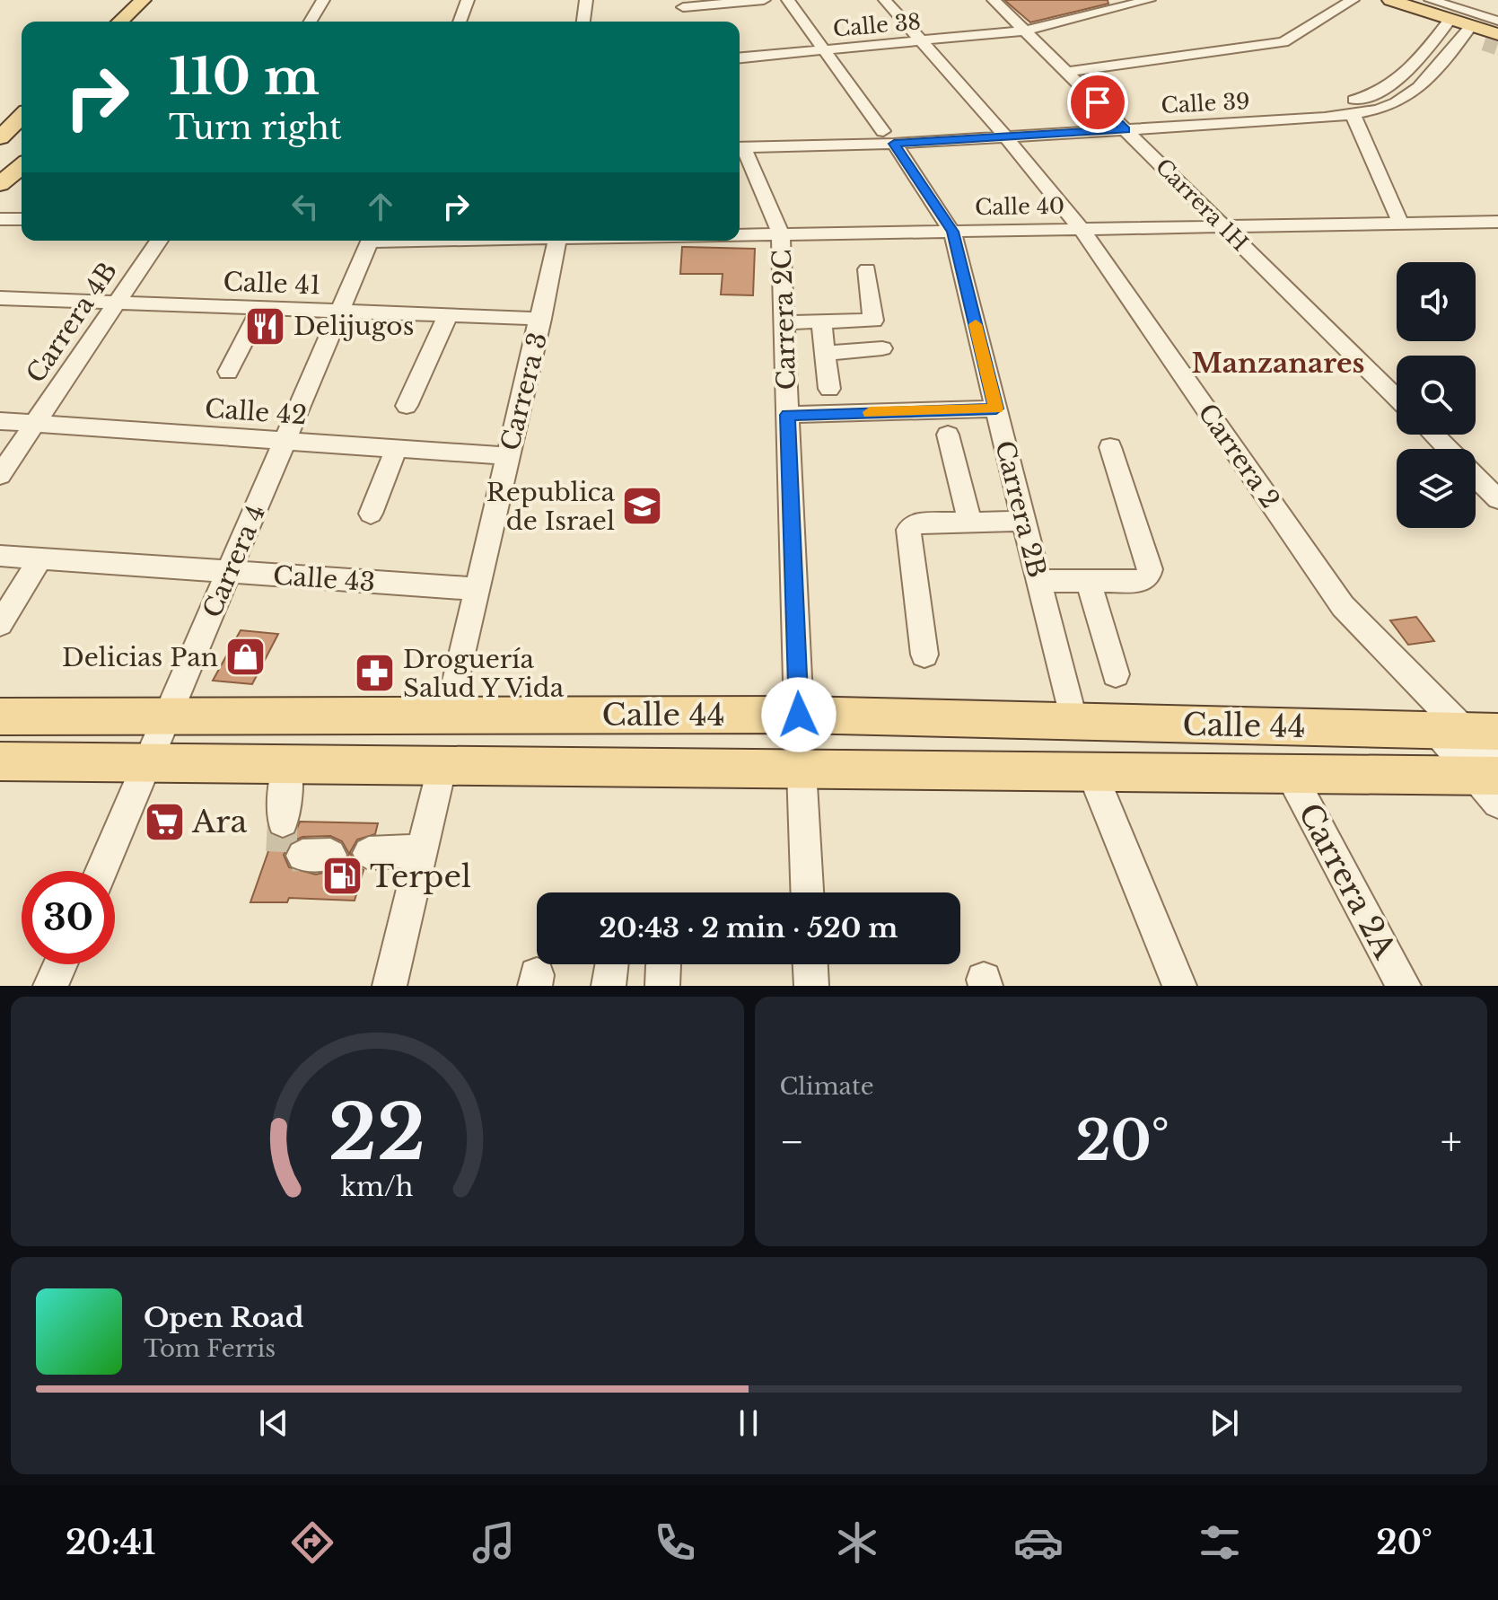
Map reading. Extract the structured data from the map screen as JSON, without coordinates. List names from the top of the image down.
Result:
{
  "streets": {
    "main road": ["Calle 44"],
    "street": [
      "Calle 38",
      "Calle 39",
      "Carrera 1H",
      "Calle 40",
      "Calle 41",
      "Carrera 2C",
      "Carrera 4B",
      "Carrera 3",
      "Calle 42",
      "Carrera 2",
      "Carrera 2B",
      "Carrera 4",
      "Calle 43",
      "Carrera 2A"
    ]
  },
  "crossings": [
    ["Calle 38", "Carrera 1H"],
    ["Calle 38", "Carrera 2"],
    ["Calle 38", "Carrera 2B"],
    ["Calle 39", "Carrera 1H"],
    ["Calle 39", "Carrera 2"],
    ["Calle 39", "Carrera 2B"],
    ["Carrera 1H", "Calle 40"],
    ["Calle 40", "Carrera 2C"],
    ["Calle 40", "Carrera 2"],
    ["Calle 40", "Carrera 2B"],
    ["Calle 41", "Carrera 4B"],
    ["Calle 41", "Carrera 3"],
    ["Calle 41", "Carrera 4"],
    ["Carrera 2C", "Calle 44"],
    ["Carrera 4B", "Calle 42"],
    ["Carrera 3", "Calle 42"],
    ["Carrera 3", "Calle 43"],
    ["Carrera 3", "Calle 44"],
    ["Calle 42", "Carrera 4"],
    ["Carrera 2", "Calle 44"],
    ["Carrera 2B", "Calle 44"],
    ["Carrera 4", "Calle 43"],
    ["Carrera 4", "Calle 44"],
    ["Calle 44", "Carrera 2A"]
  ],
  "districts": ["Manzanares"],
  "places": {
    "restaurant": ["Delijugos"],
    "school or university": ["Republica de Israel"],
    "shop": ["Delicias Pan"],
    "pharmacy": ["Droguería Salud Y Vida"],
    "supermarket": ["Ara"],
    "fuel station": ["Terpel"]
  },
  "page": {
    "turn": ["110 m", "Turn right"],
    "limit": "30",
    "trip": "20:43 · 2 min · 520 m",
    "tile": "Climate",
    "heat": ["−", "20°", "+"],
    "song": ["Open Road", "Tom Ferris"],
    "tabs": ["20:41", "20°"],
    "gauge": ["22", "km/h"]
  }
}
